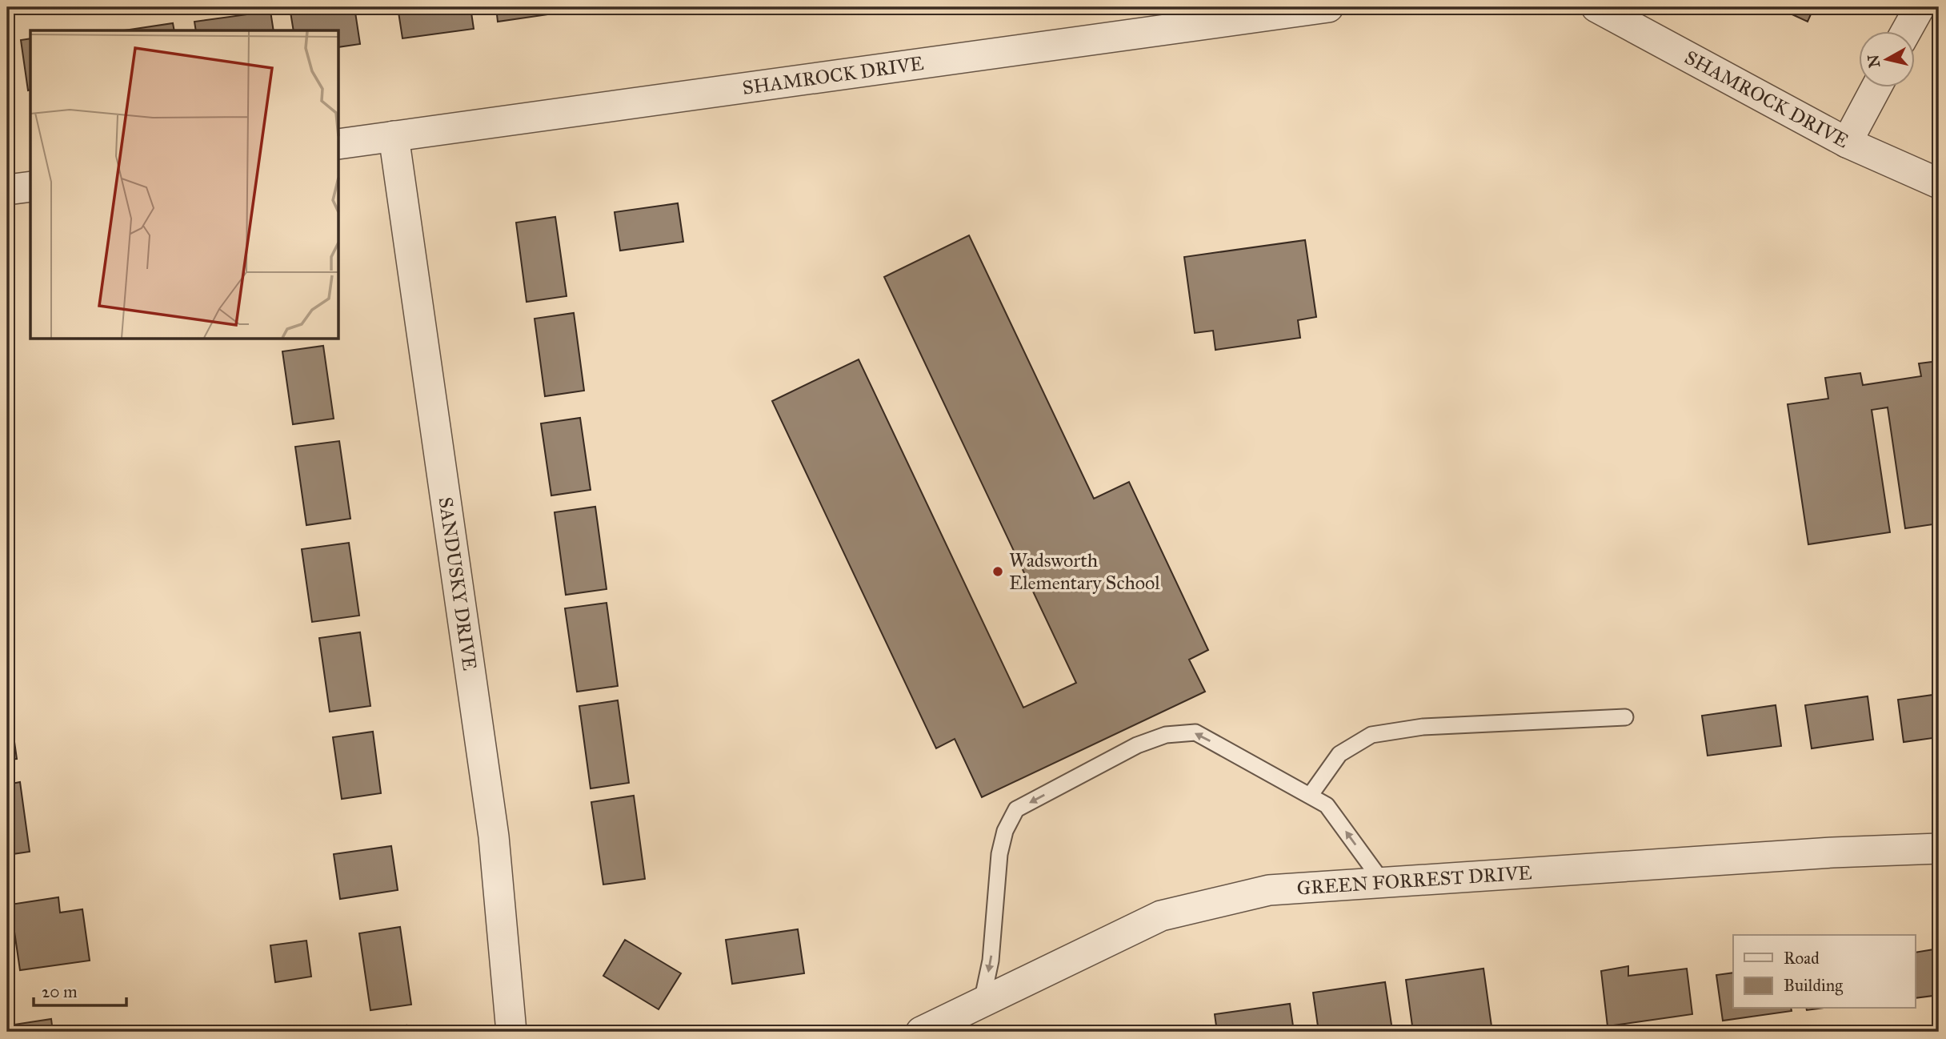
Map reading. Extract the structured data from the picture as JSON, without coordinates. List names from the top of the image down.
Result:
{
  "streets": {
    "street": ["SHAMROCK DRIVE", "SANDUSKY DRIVE", "GREEN FORREST DRIVE"]
  },
  "crossings": [
    ["SHAMROCK DRIVE", "SANDUSKY DRIVE"]
  ],
  "places": ["Wadsworth Elementary School"],
  "legend": ["Road", "Building"],
  "scale_bar": "20 m",
  "north": "left"
}
